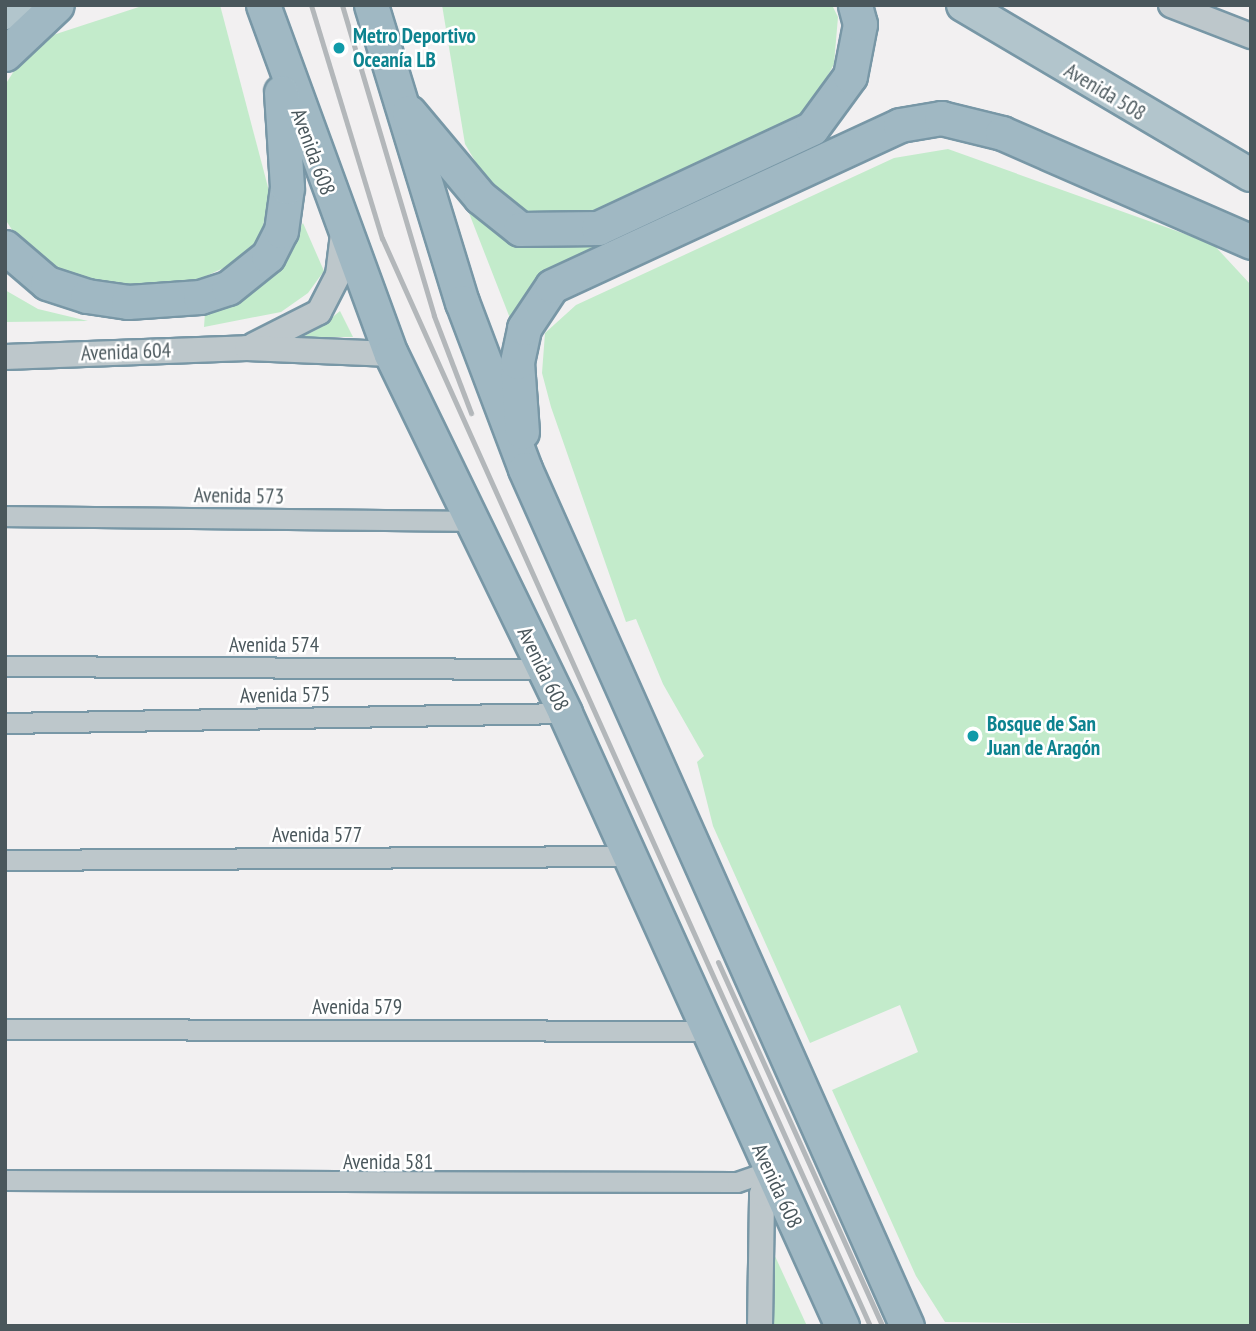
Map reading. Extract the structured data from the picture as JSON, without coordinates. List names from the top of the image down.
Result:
{
  "streets": {
    "highway": ["Avenida 608"],
    "main road": ["Avenida 508"],
    "street": [
      "Avenida 604",
      "Avenida 573",
      "Avenida 574",
      "Avenida 575",
      "Avenida 577",
      "Avenida 579",
      "Avenida 581"
    ]
  },
  "crossings": [
    ["Avenida 608", "Avenida 604"],
    ["Avenida 608", "Avenida 573"],
    ["Avenida 608", "Avenida 574"],
    ["Avenida 608", "Avenida 575"],
    ["Avenida 608", "Avenida 577"],
    ["Avenida 608", "Avenida 579"],
    ["Avenida 608", "Avenida 581"]
  ],
  "places": ["Metro Deportivo Oceanía LB", "Bosque de San Juan de Aragón"]
}
